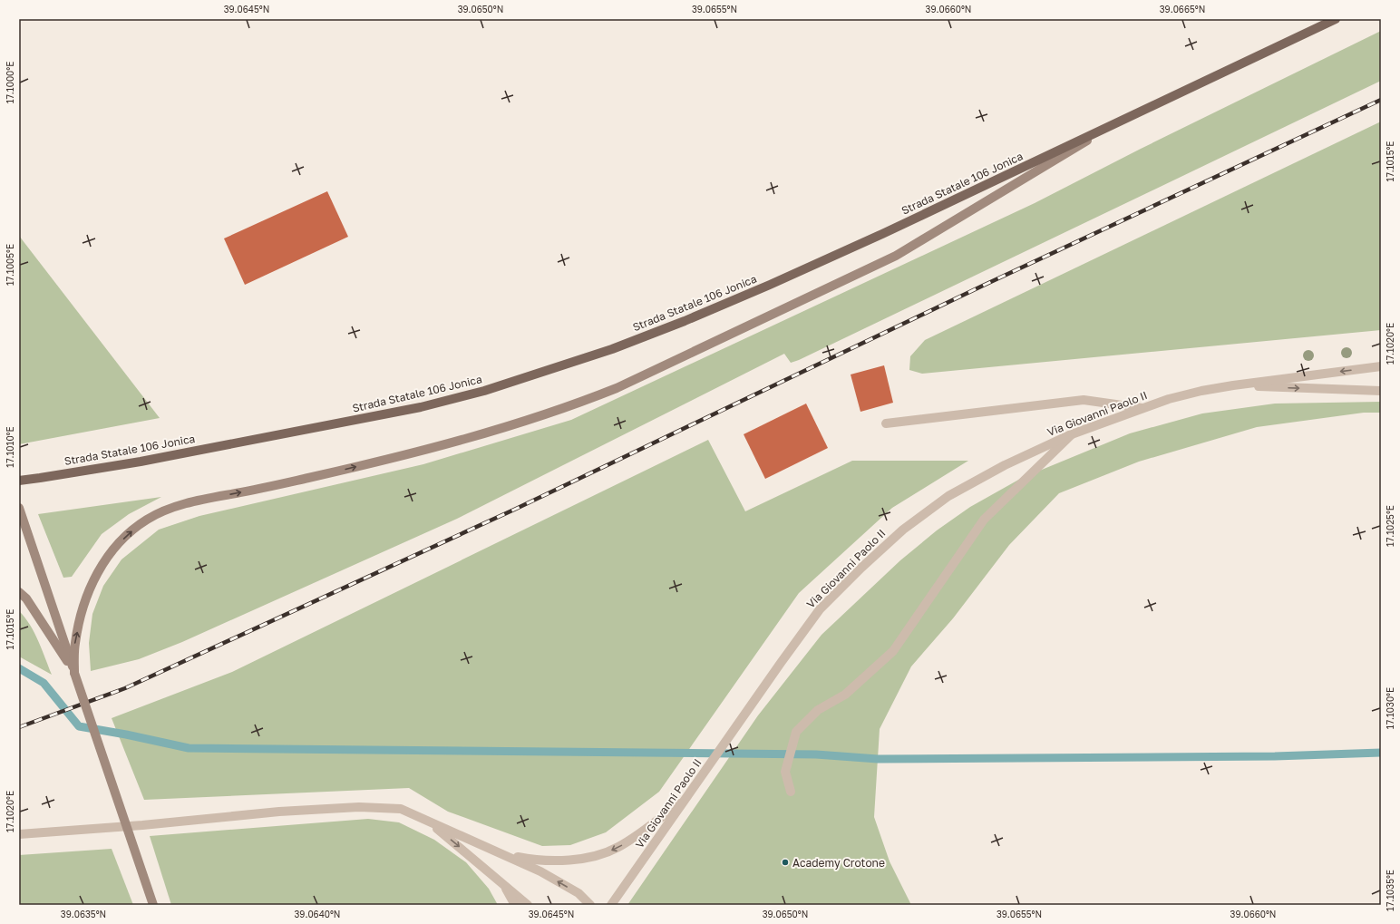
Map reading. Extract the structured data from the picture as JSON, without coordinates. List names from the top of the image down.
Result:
{
  "streets": {
    "main road": ["Strada Statale 106 Jonica"],
    "street": ["Via Giovanni Paolo II"]
  },
  "places": ["Academy Crotone"],
  "coordinates": [
    "39.0645°N",
    "39.0650°N",
    "39.0655°N",
    "39.0660°N",
    "39.0665°N",
    "17.1000°E",
    "17.1015°E",
    "17.1005°E",
    "17.1020°E",
    "17.1010°E",
    "17.1025°E",
    "17.1030°E",
    "17.1035°E",
    "39.0635°N",
    "39.0640°N"
  ]
}
